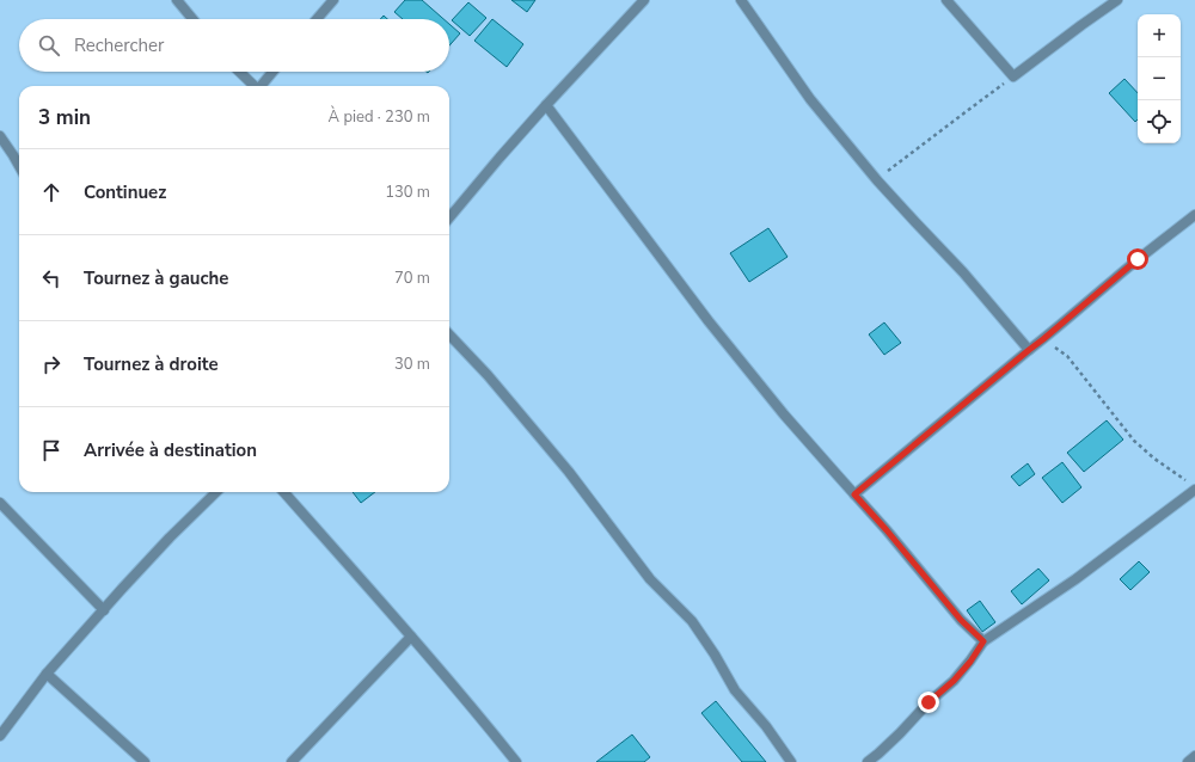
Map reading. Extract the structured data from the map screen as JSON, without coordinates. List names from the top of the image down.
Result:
{
  "page": {
    "map_buttons": ["+", "−"],
    "search": "Rechercher",
    "heading": ["3 min", "À pied · 230 m"],
    "list": [
      ["Continuez", "130 m"],
      ["Tournez à gauche", "70 m"],
      ["Tournez à droite", "30 m"],
      "Arrivée à destination"
    ]
  }
}
